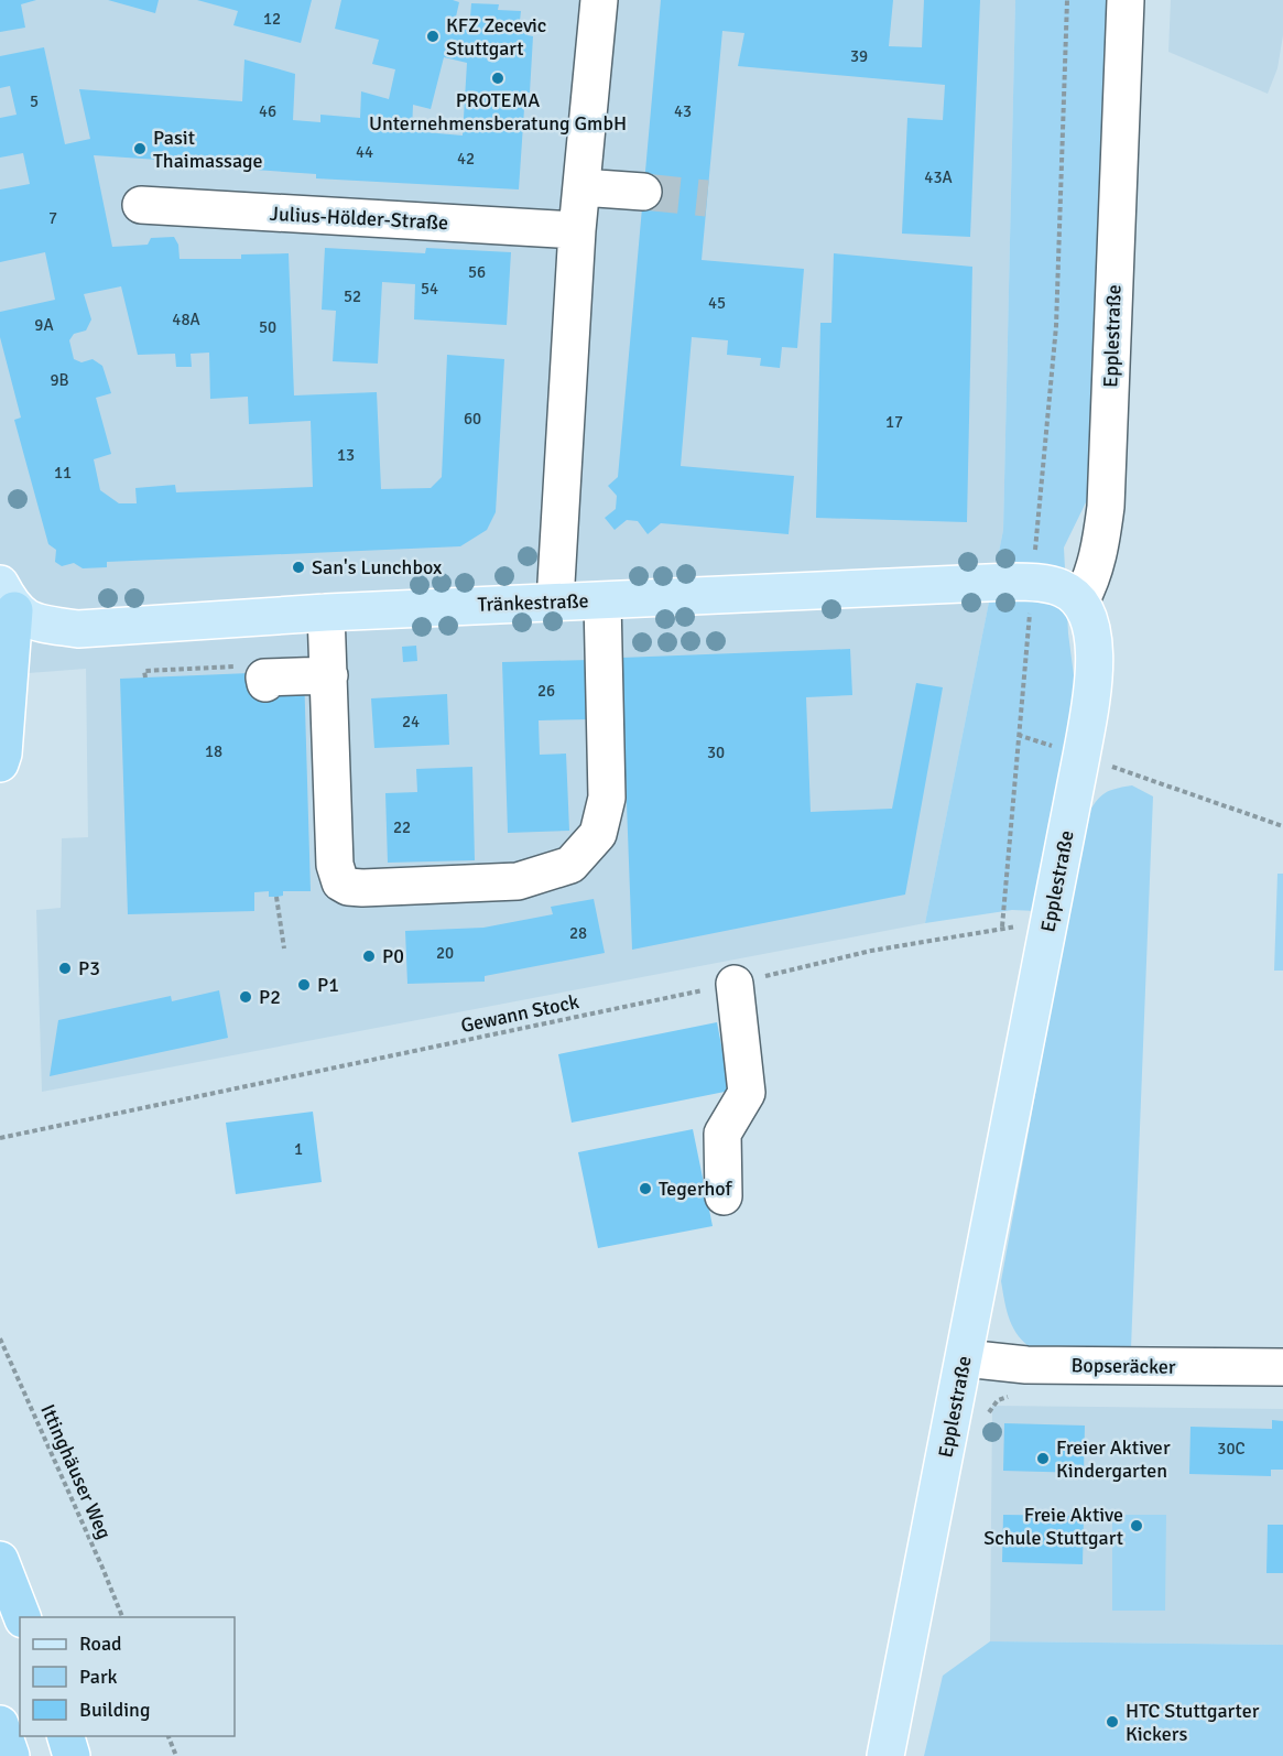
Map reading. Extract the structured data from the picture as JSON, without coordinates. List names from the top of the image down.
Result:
{
  "streets": {
    "main road": ["Epplestraße", "Tränkestraße"],
    "street": ["Julius-Hölder-Straße", "Bopseräcker"],
    "path": ["Gewann Stock", "Ittinghäuser Weg"]
  },
  "crossings": [
    ["Epplestraße", "Tränkestraße"],
    ["Epplestraße", "Gewann Stock"],
    ["Epplestraße", "Bopseräcker"]
  ],
  "places": [
    "KFZ Zecevic Stuttgart",
    "PROTEMA Unternehmensberatung GmbH",
    "Pasit Thaimassage",
    "San's Lunchbox",
    "P0",
    "P3",
    "P1",
    "P2",
    "Tegerhof",
    "Freier Aktiver Kindergarten",
    "Freie Aktive Schule Stuttgart",
    "HTC Stuttgarter Kickers"
  ],
  "house_numbers": [
    "12",
    "39",
    "5",
    "46",
    "43",
    "44",
    "42",
    "43A",
    "7",
    "56",
    "54",
    "52",
    "45",
    "48A",
    "9A",
    "50",
    "9B",
    "60",
    "17",
    "13",
    "11",
    "26",
    "24",
    "18",
    "30",
    "22",
    "28",
    "20",
    "1",
    "30C"
  ],
  "legend": ["Road", "Park", "Building"]
}
